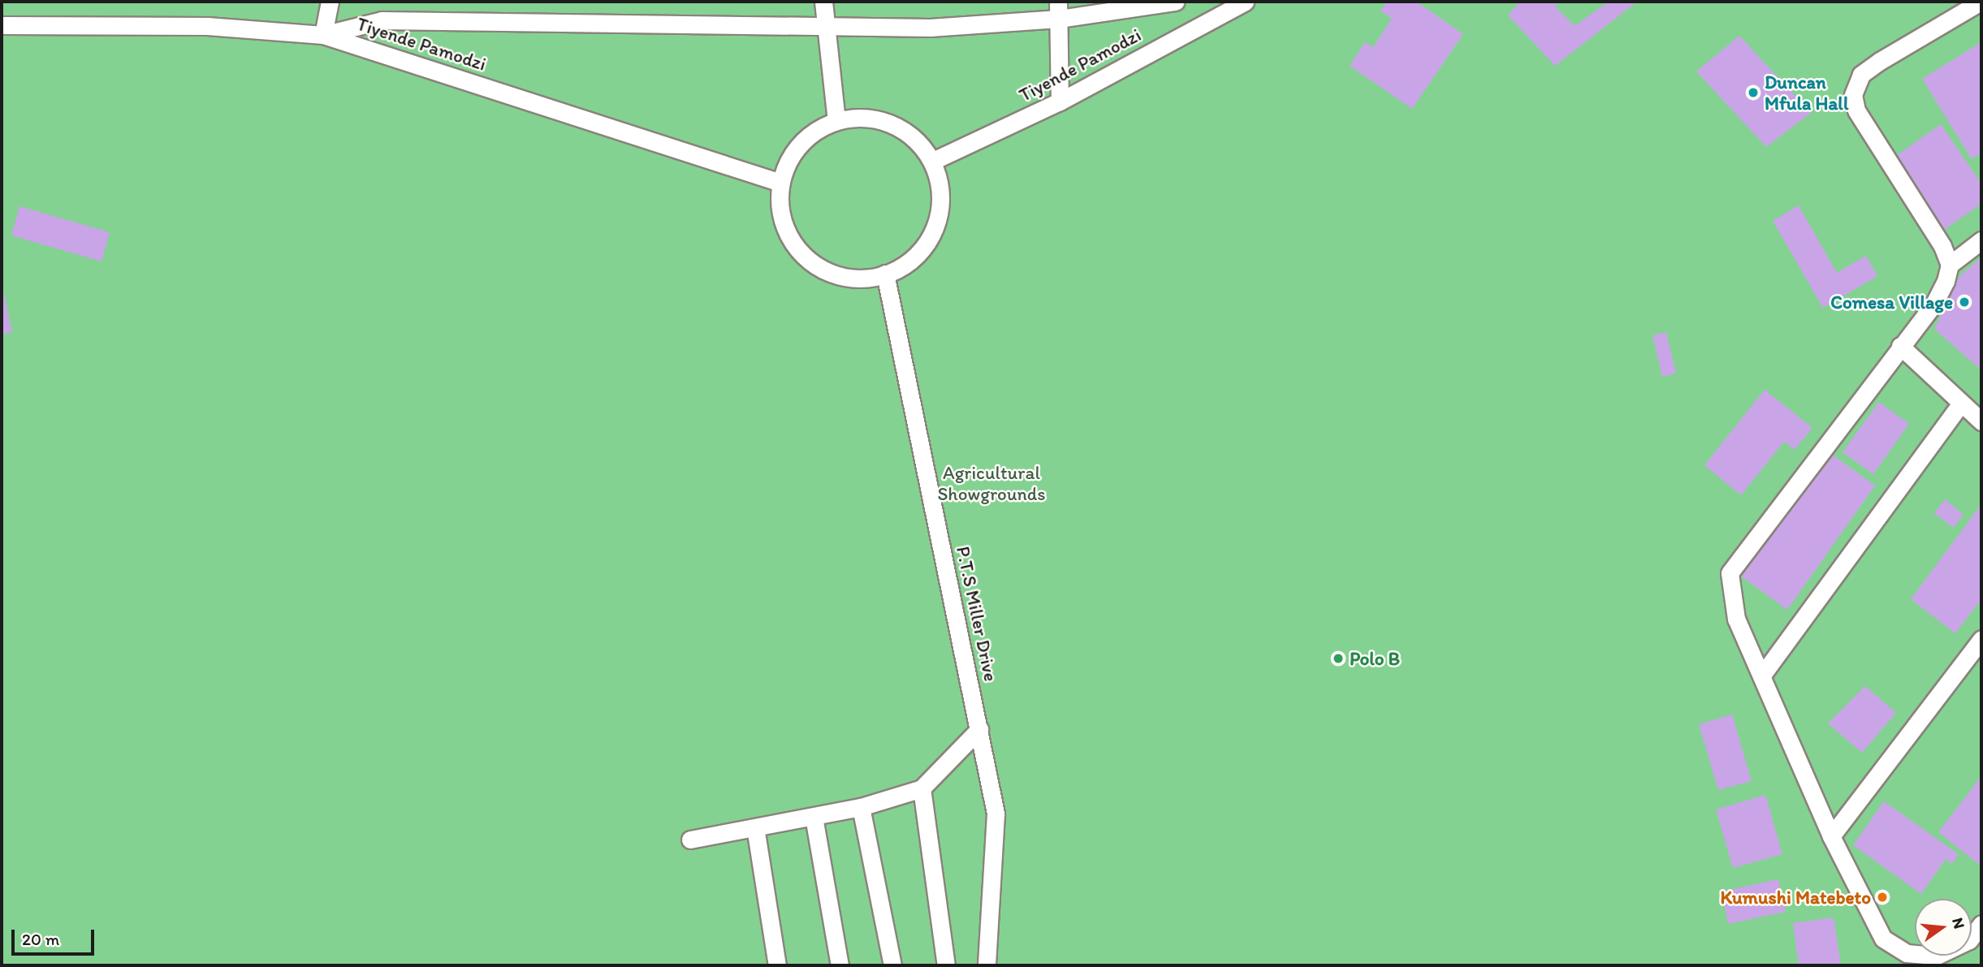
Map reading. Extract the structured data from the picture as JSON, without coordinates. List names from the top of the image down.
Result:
{
  "streets": {
    "lane": ["Tiyende Pamodzi", "P.T.S Miller Drive"]
  },
  "crossings": [
    ["Tiyende Pamodzi", "P.T.S Miller Drive"]
  ],
  "parks": ["Agricultural Showgrounds"],
  "places": [
    "Duncan Mfula Hall",
    "Comesa Village",
    "Polo B",
    "Kumushi Matebeto"
  ],
  "scale_bar": "20 m",
  "north": "right"
}
